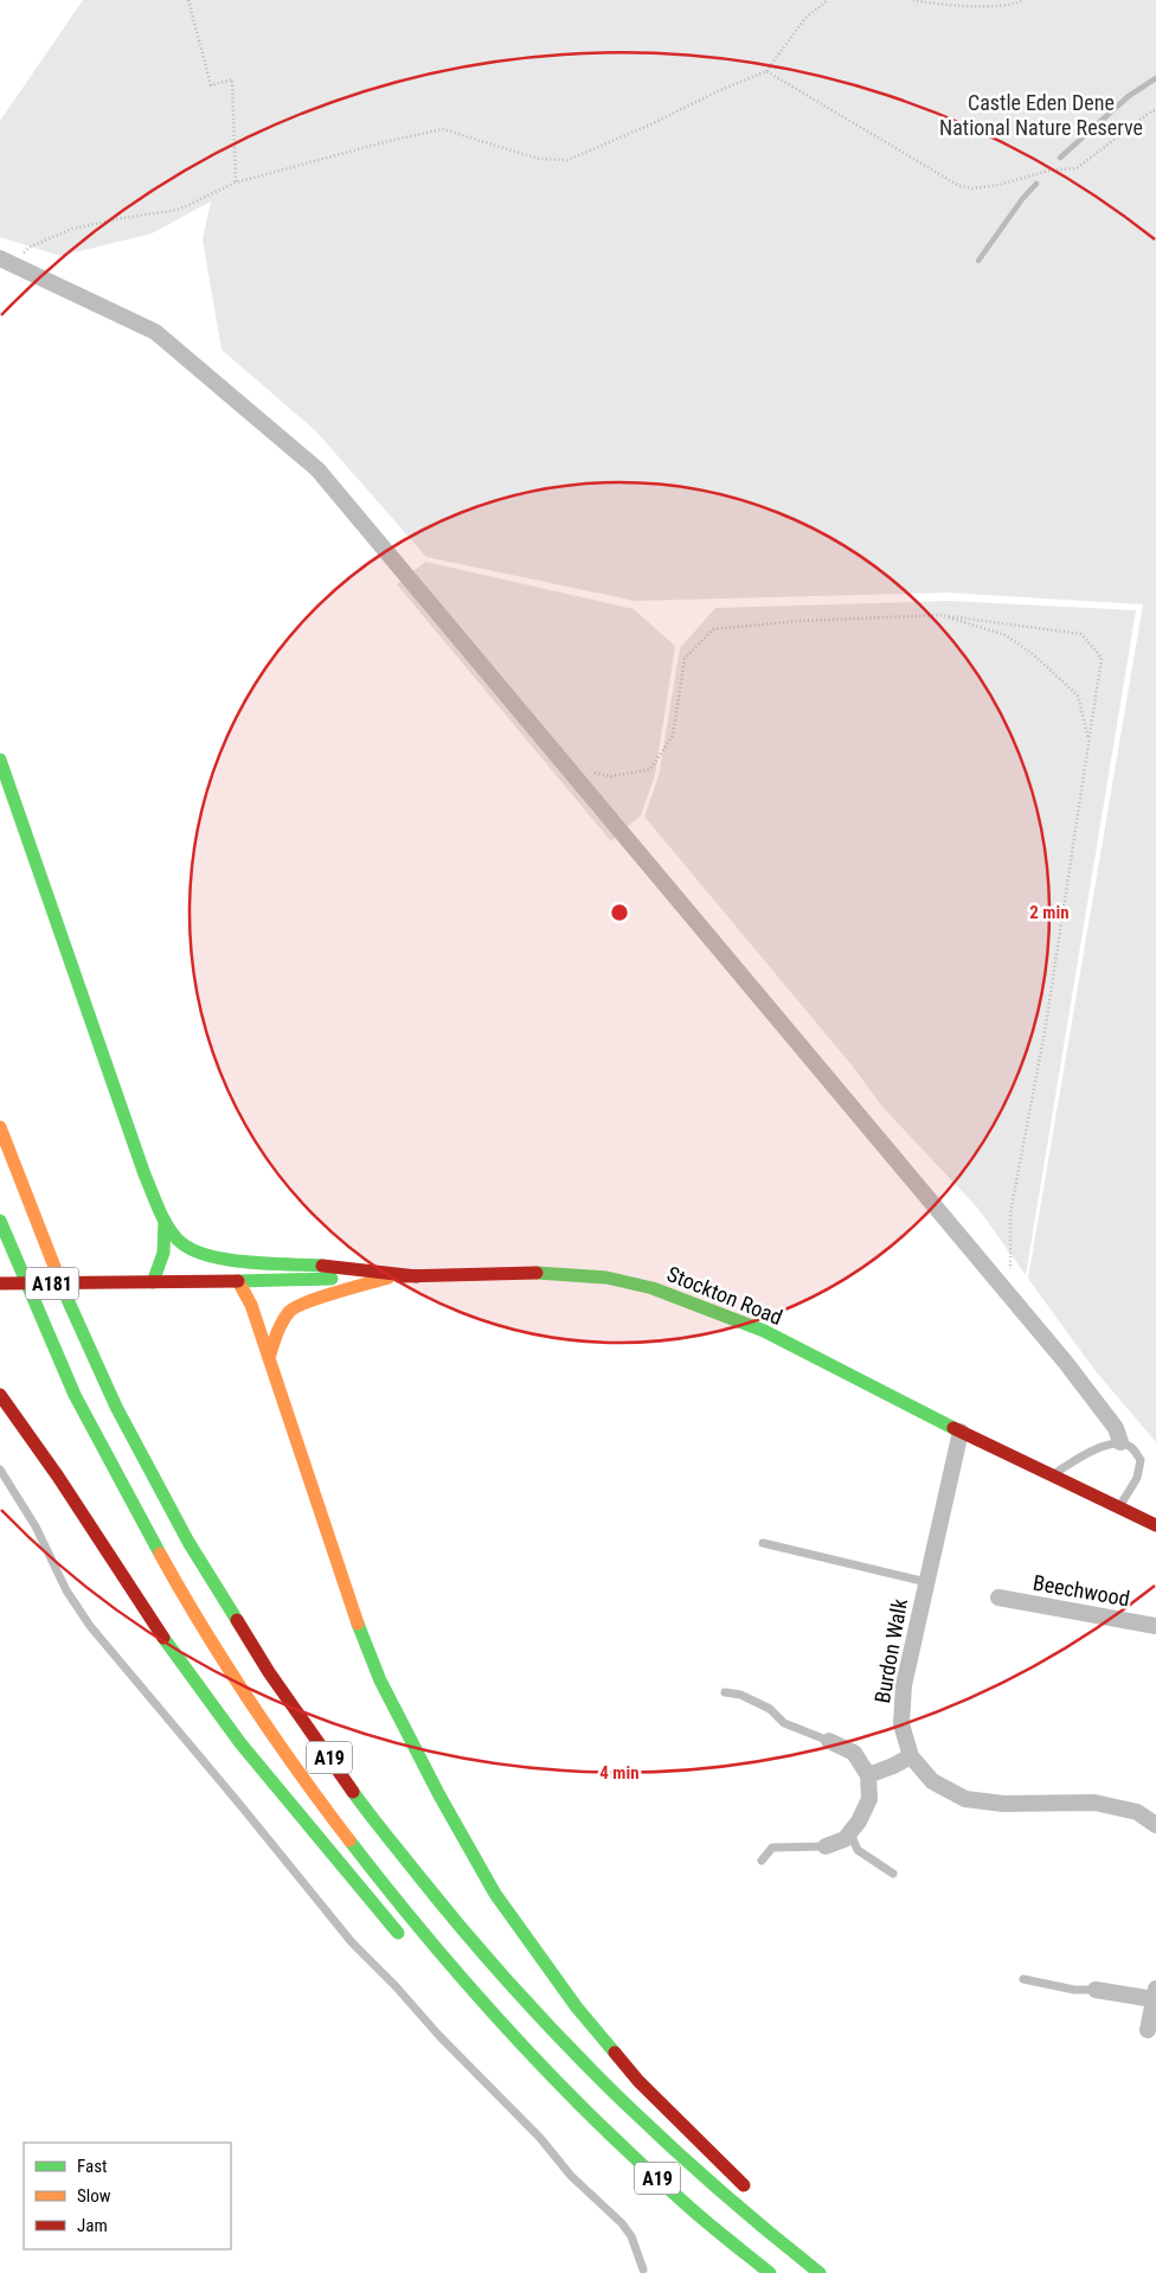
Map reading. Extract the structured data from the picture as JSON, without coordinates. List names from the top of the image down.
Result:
{
  "streets": {
    "main road": ["A181", "Stockton Road", "A19"],
    "street": ["Beechwood", "Burdon Walk"]
  },
  "crossings": [
    ["A181", "Stockton Road"],
    ["Stockton Road", "Burdon Walk"]
  ],
  "parks": ["Castle Eden Dene National Nature Reserve"],
  "legend": ["Fast", "Slow", "Jam"],
  "rings": ["2 min", "4 min"]
}
